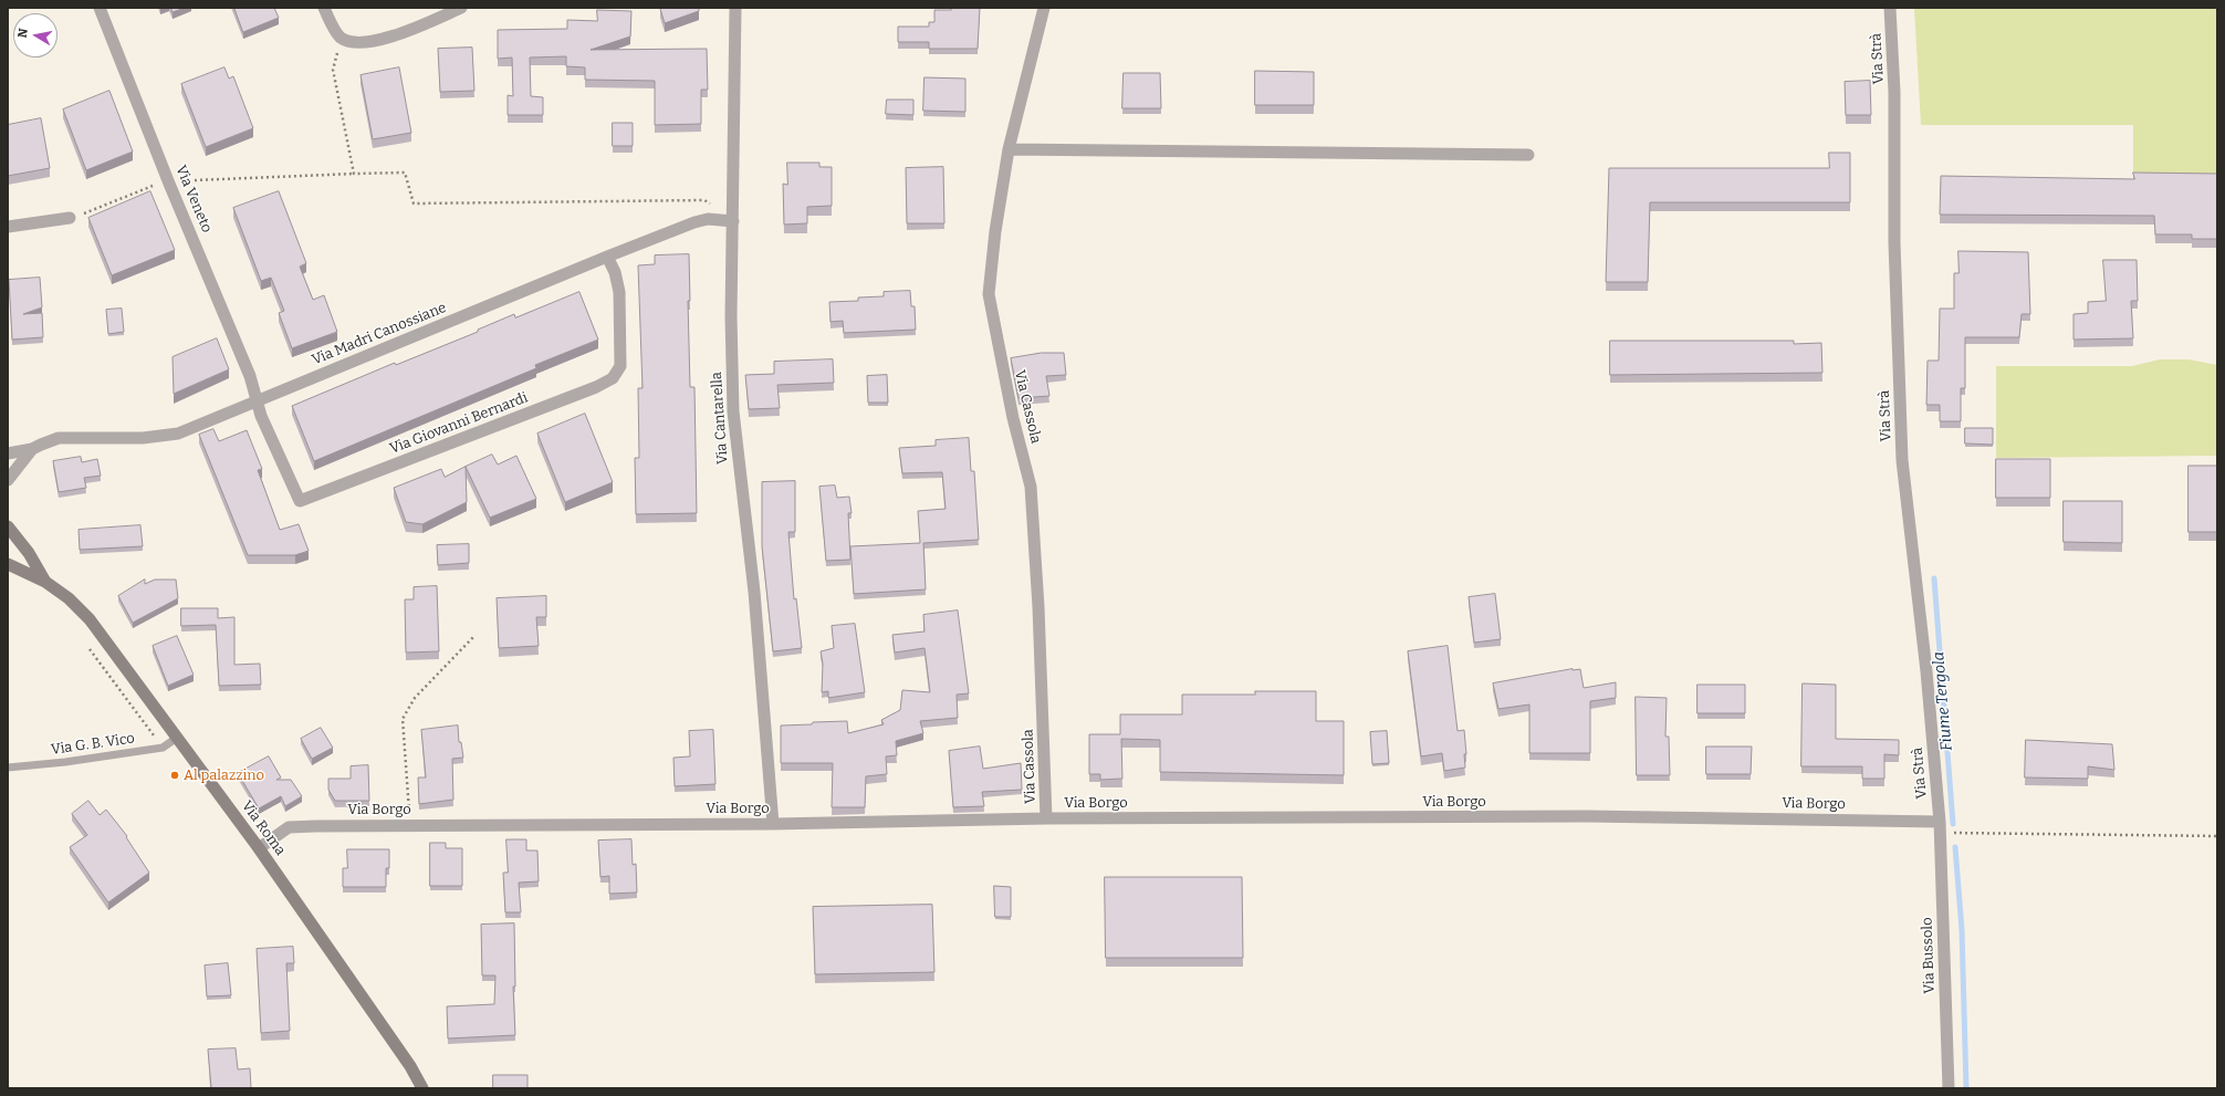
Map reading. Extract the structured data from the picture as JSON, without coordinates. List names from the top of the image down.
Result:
{
  "streets": {
    "main road": ["Via Roma"],
    "street": [
      "Via Strà",
      "Via Veneto",
      "Via Madri Canossiane",
      "Via Cassola",
      "Via Cantarella",
      "Via Giovanni Bernardi",
      "Via Borgo",
      "Via Bussolo"
    ],
    "lane": ["Via G. B. Vico"]
  },
  "crossings": [
    ["Via Strà", "Via Borgo"],
    ["Via Strà", "Via Bussolo"],
    ["Via Veneto", "Via Madri Canossiane"],
    ["Via Veneto", "Via Giovanni Bernardi"],
    ["Via Madri Canossiane", "Via Cantarella"],
    ["Via Madri Canossiane", "Via Giovanni Bernardi"],
    ["Via Cassola", "Via Borgo"],
    ["Via Cantarella", "Via Borgo"],
    ["Via G. B. Vico", "Via Roma"],
    ["Via Borgo", "Via Roma"],
    ["Via Borgo", "Via Bussolo"]
  ],
  "water": ["Fiume Tergola"],
  "places": ["Al palazzino"],
  "north": "left"
}
